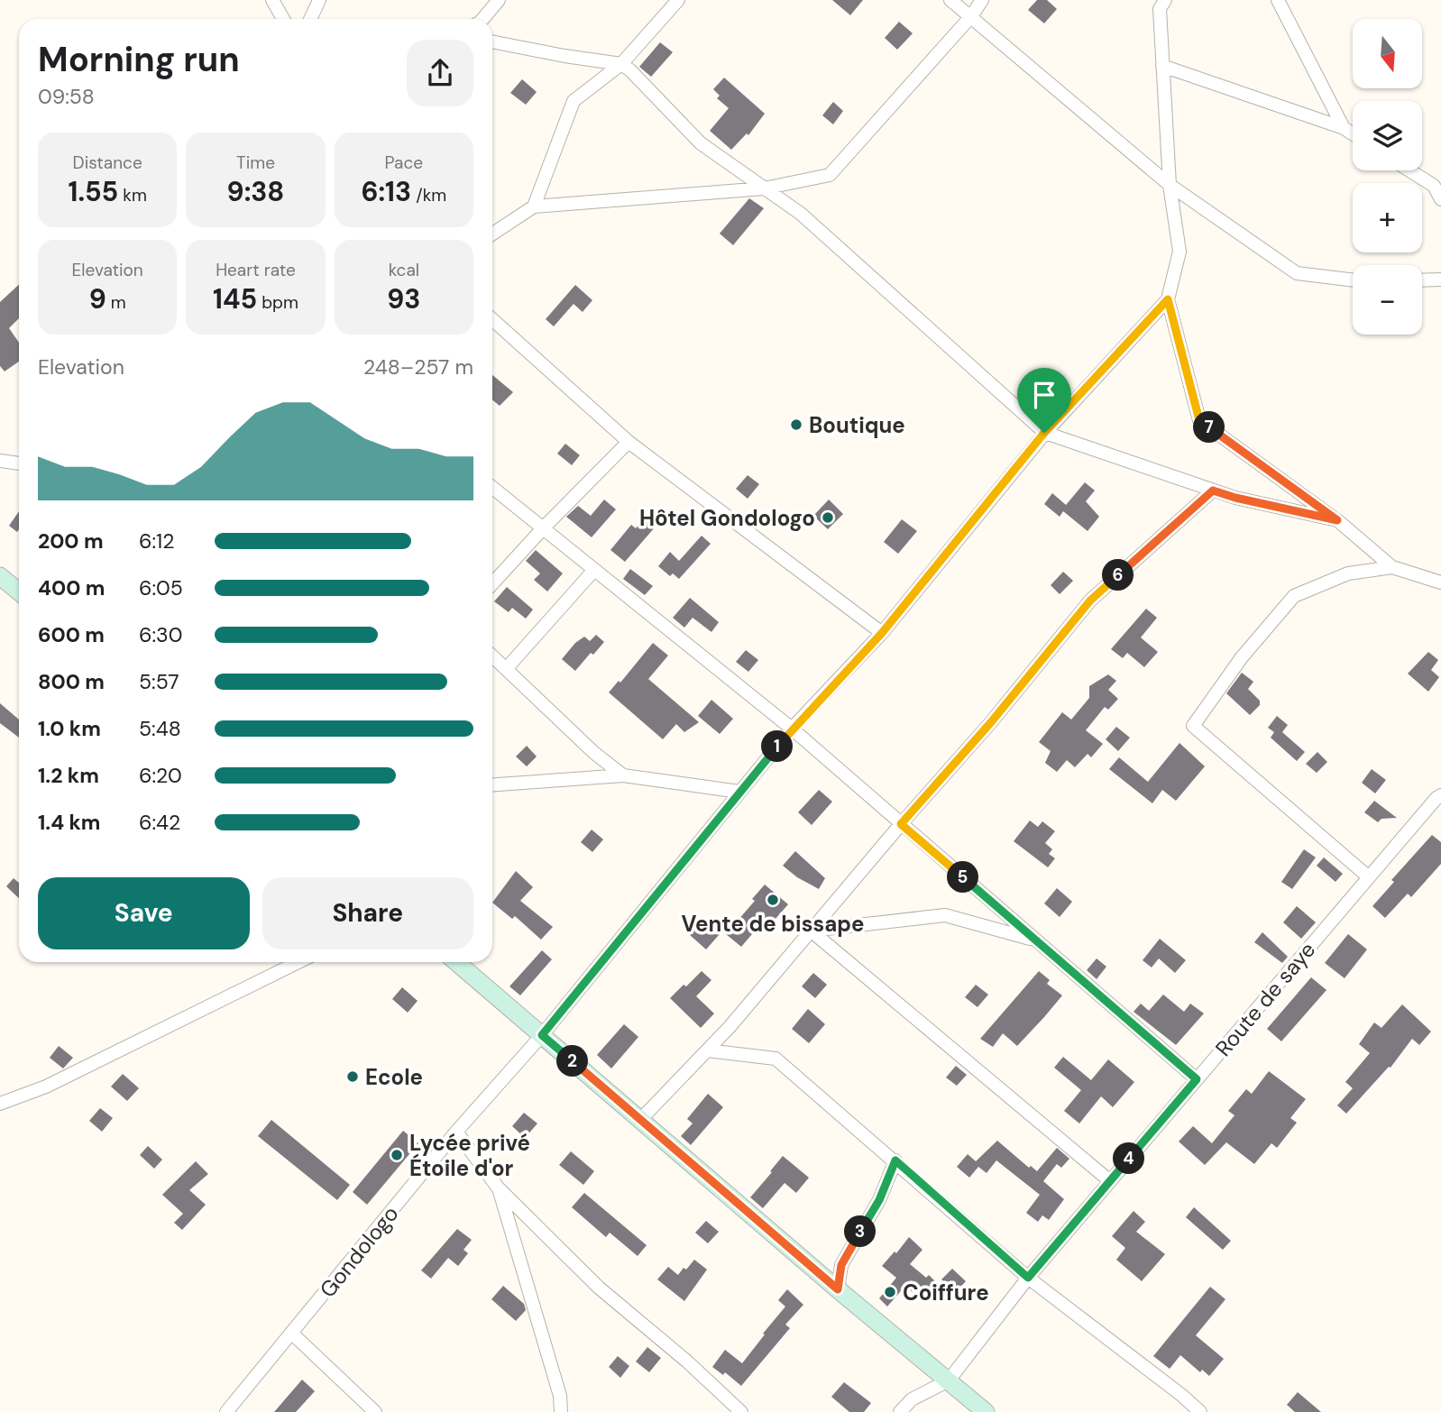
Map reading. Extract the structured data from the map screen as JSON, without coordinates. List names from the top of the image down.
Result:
{
  "streets": {
    "street": ["Route de saye", "Gondologo"]
  },
  "places": [
    "Boutique",
    "Hôtel Gondologo",
    "Vente de bissape",
    "Ecole",
    "Lycée privé Étoile d'or",
    "Coiffure"
  ],
  "north": "bottom",
  "page": {
    "map_buttons": ["+", "−"],
    "heading": ["Morning run", "09:58"],
    "stats": [
      ["Distance", "1.55 km"],
      ["Time", "9:38"],
      ["Pace", "6:13 /km"],
      ["Elevation", "9 m"],
      ["Heart rate", "145 bpm"],
      ["kcal", "93"]
    ],
    "chart": ["Elevation", "248–257 m"],
    "pins": [
      "7",
      "6",
      "1",
      "5",
      "2",
      "4",
      "3"
    ],
    "list": [
      {
        "name": "200 m",
        "note": "6:12"
      },
      {
        "name": "400 m",
        "note": "6:05"
      },
      {
        "name": "600 m",
        "note": "6:30"
      },
      {
        "name": "800 m",
        "note": "5:57"
      },
      {
        "name": "1.0 km",
        "note": "5:48"
      },
      {
        "name": "1.2 km",
        "note": "6:20"
      },
      {
        "name": "1.4 km",
        "note": "6:42"
      }
    ],
    "buttons": ["Save", "Share"]
  }
}
